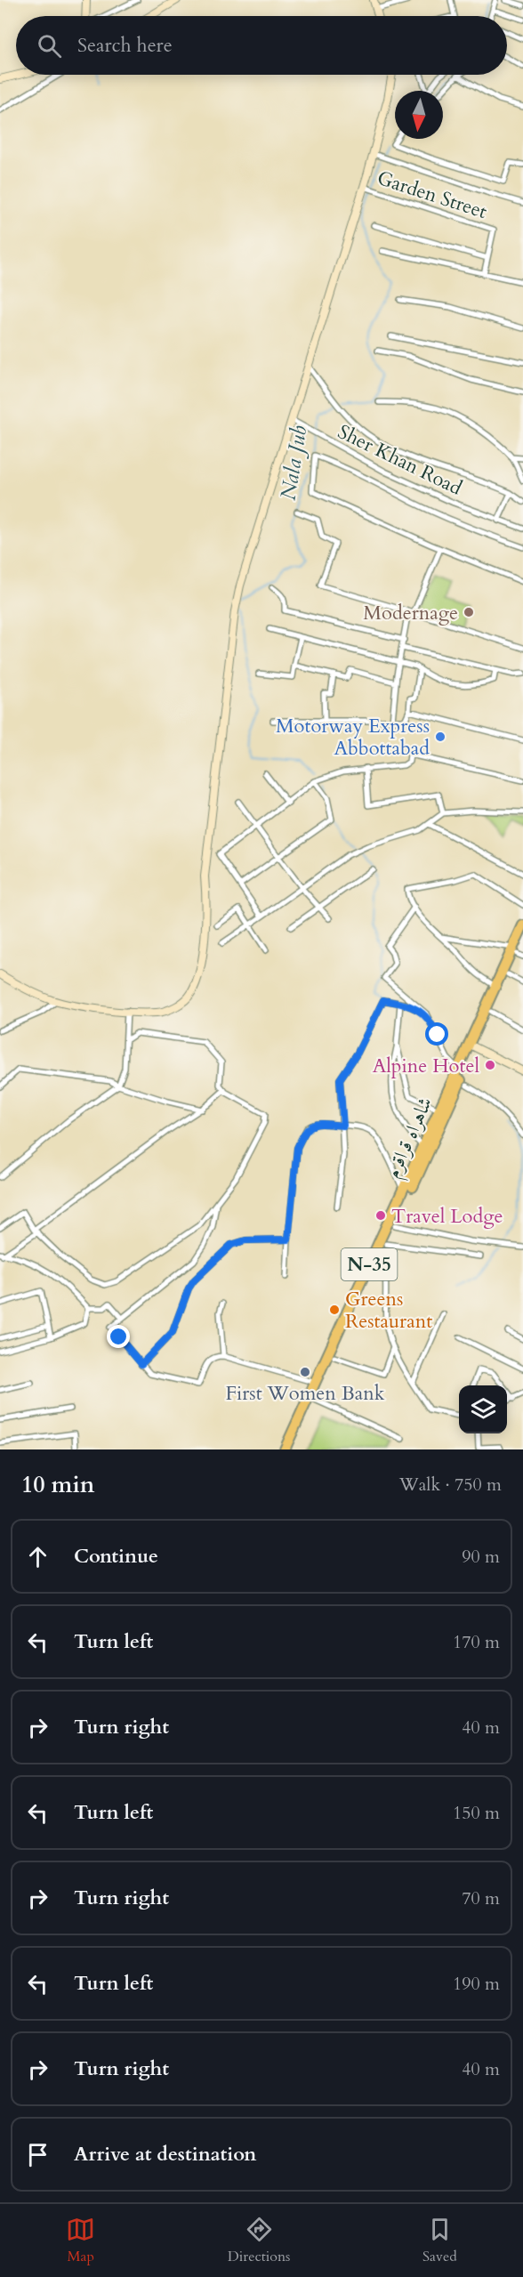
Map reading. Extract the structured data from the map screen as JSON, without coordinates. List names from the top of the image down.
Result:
{
  "streets": {
    "highway": ["شاہراہ قراقرم", "N-35"],
    "street": ["Garden Street", "Sher Khan Road"]
  },
  "water": ["Nala Jub"],
  "places": [
    "Modernage",
    "Motorway Express Abbottabad",
    "Alpine Hotel",
    "Travel Lodge",
    "Greens Restaurant",
    "First Women Bank"
  ],
  "north": "bottom",
  "page": {
    "search": "Search here",
    "heading": ["10 min", "Walk · 750 m"],
    "list": [
      ["Continue", "90 m"],
      ["Turn left", "170 m"],
      ["Turn right", "40 m"],
      ["Turn left", "150 m"],
      ["Turn right", "70 m"],
      ["Turn left", "190 m"],
      ["Turn right", "40 m"],
      "Arrive at destination"
    ],
    "nav": ["Map", "Directions", "Saved"]
  }
}
